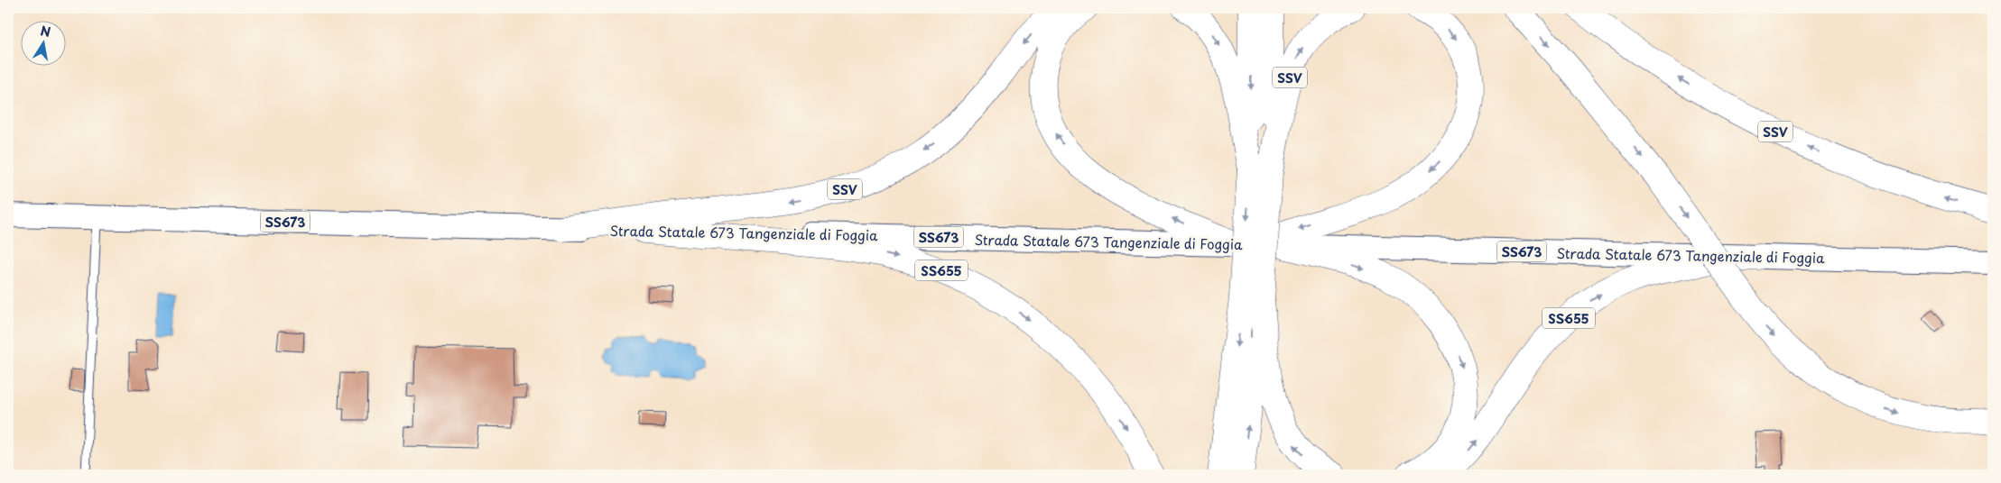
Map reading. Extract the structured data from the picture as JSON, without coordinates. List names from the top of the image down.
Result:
{
  "streets": {
    "highway": ["SSV", "SS655"],
    "main road": ["SS673", "Strada Statale 673 Tangenziale di Foggia"]
  },
  "crossings": [
    ["SSV", "Strada Statale 673 Tangenziale di Foggia"],
    ["Strada Statale 673 Tangenziale di Foggia", "SS655"]
  ],
  "north": "top"
}
